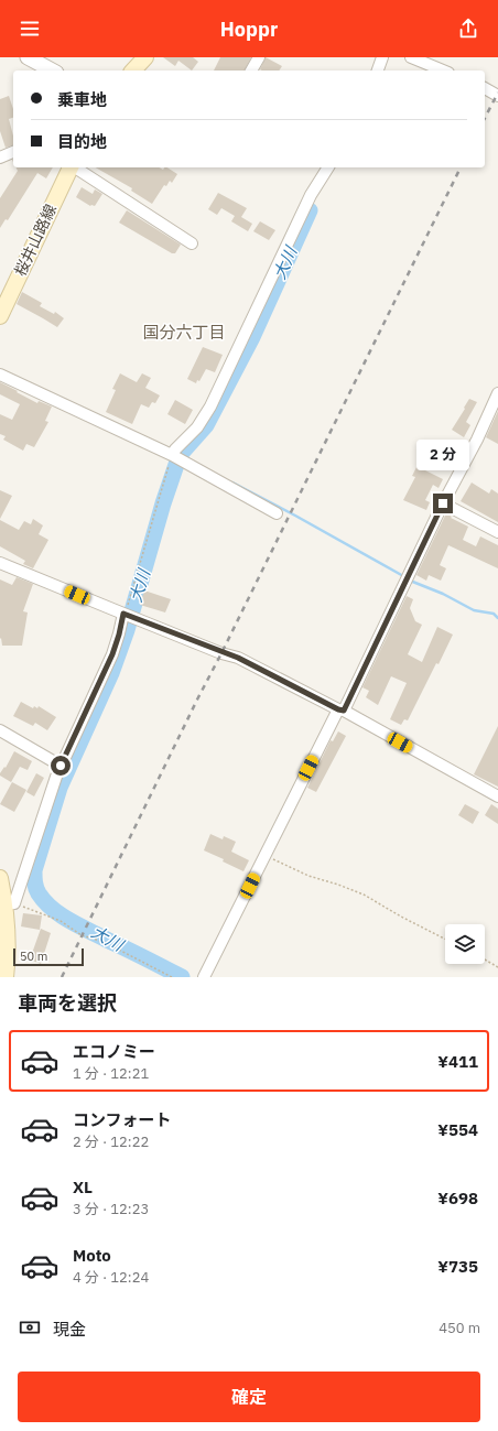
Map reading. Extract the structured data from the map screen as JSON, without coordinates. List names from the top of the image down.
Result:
{
  "streets": {
    "main road": ["桜井山路線"]
  },
  "districts": ["国分六丁目"],
  "water": ["大川"],
  "scale_bar": "50 m",
  "page": {
    "header": "Hoppr",
    "banner": ["乗車地", "目的地"],
    "bubble": "2 分",
    "scale": "50 m",
    "heading": "車両を選択",
    "list": [
      {
        "name": "エコノミー",
        "note": "1 分 · 12:21",
        "value": "¥411"
      },
      {
        "name": "コンフォート",
        "note": "2 分 · 12:22",
        "value": "¥554"
      },
      {
        "name": "XL",
        "note": "3 分 · 12:23",
        "value": "¥698"
      },
      {
        "name": "Moto",
        "note": "4 分 · 12:24",
        "value": "¥735"
      }
    ],
    "pay": ["現金", "450 m"],
    "buttons": "確定"
  }
}
